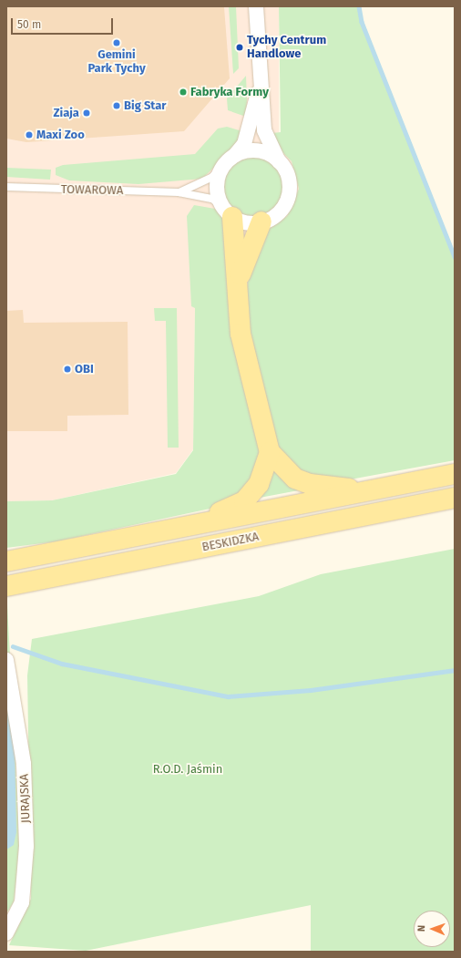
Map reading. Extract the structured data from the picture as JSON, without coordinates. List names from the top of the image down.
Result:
{
  "streets": {
    "main road": ["BESKIDZKA"],
    "street": ["TOWAROWA", "JURAJSKA"]
  },
  "parks": ["R.O.D. Jaśmin"],
  "places": [
    "Gemini Park Tychy",
    "Tychy Centrum Handlowe",
    "Fabryka Formy",
    "Big Star",
    "Ziaja",
    "Maxi Zoo",
    "OBI"
  ],
  "scale_bar": "50 m",
  "north": "left"
}
